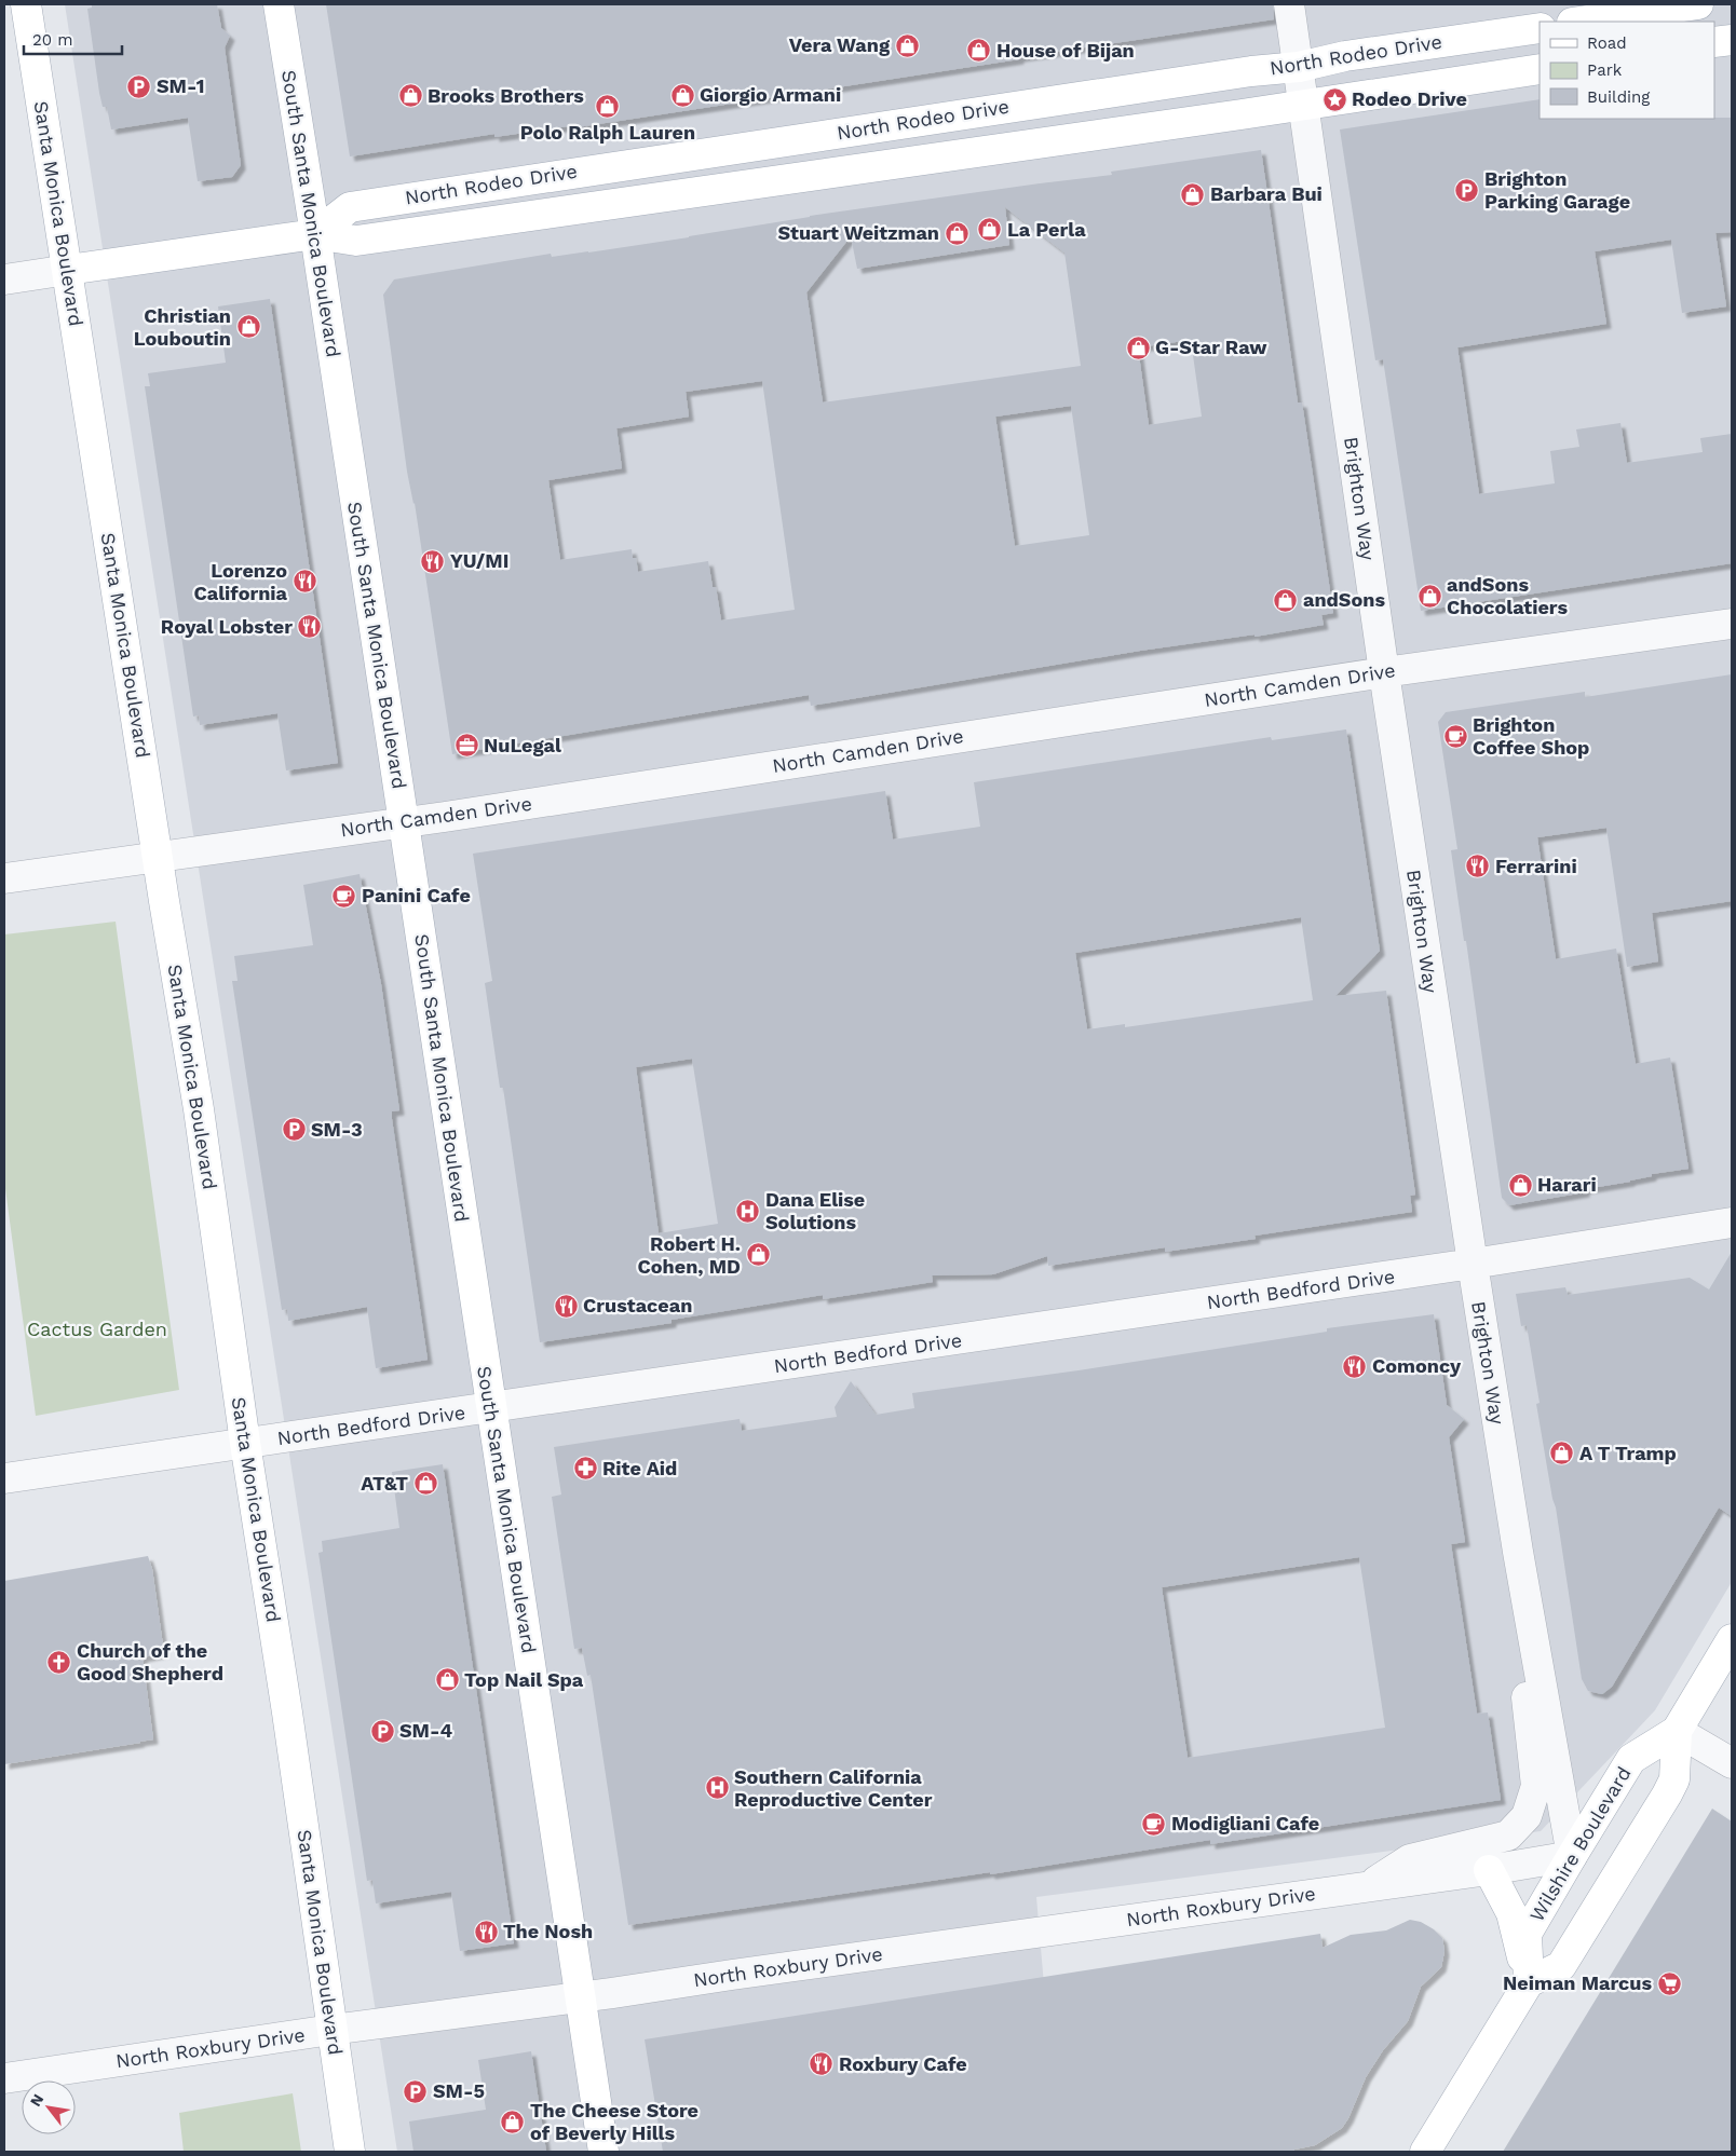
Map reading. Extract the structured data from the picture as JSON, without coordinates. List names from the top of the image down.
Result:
{
  "streets": {
    "main road": [
      "North Rodeo Drive",
      "Santa Monica Boulevard",
      "South Santa Monica Boulevard",
      "Wilshire Boulevard"
    ],
    "street": [
      "Brighton Way",
      "North Camden Drive",
      "North Bedford Drive",
      "North Roxbury Drive"
    ]
  },
  "crossings": [
    ["North Rodeo Drive", "Santa Monica Boulevard"],
    ["North Rodeo Drive", "South Santa Monica Boulevard"],
    ["North Rodeo Drive", "Brighton Way"],
    ["Santa Monica Boulevard", "North Camden Drive"],
    ["Santa Monica Boulevard", "North Bedford Drive"],
    ["Santa Monica Boulevard", "North Roxbury Drive"],
    ["South Santa Monica Boulevard", "North Camden Drive"],
    ["South Santa Monica Boulevard", "North Bedford Drive"],
    ["South Santa Monica Boulevard", "North Roxbury Drive"],
    ["Brighton Way", "North Camden Drive"],
    ["Brighton Way", "North Bedford Drive"],
    ["Brighton Way", "Wilshire Boulevard"],
    ["Brighton Way", "North Roxbury Drive"],
    ["Wilshire Boulevard", "North Roxbury Drive"]
  ],
  "parks": ["Cactus Garden"],
  "places": {
    "shop": [
      "Vera Wang",
      "House of Bijan",
      "Giorgio Armani",
      "Brooks Brothers",
      "Polo Ralph Lauren",
      "Barbara Bui",
      "La Perla",
      "Stuart Weitzman",
      "Christian Louboutin",
      "G-Star Raw",
      "andSons Chocolatiers",
      "andSons",
      "Harari",
      "Robert H. Cohen, MD",
      "A T Tramp",
      "AT&T",
      "Top Nail Spa",
      "The Cheese Store of Beverly Hills"
    ],
    "parking": [
      "SM-1",
      "Brighton Parking Garage",
      "SM-3",
      "SM-4",
      "SM-5"
    ],
    "place": ["Rodeo Drive"],
    "restaurant": [
      "YU/MI",
      "Lorenzo California",
      "Royal Lobster",
      "Ferrarini",
      "Crustacean",
      "Comoncy",
      "The Nosh",
      "Roxbury Cafe"
    ],
    "cafe": ["Brighton Coffee Shop", "Panini Cafe", "Modigliani Cafe"],
    "office": ["NuLegal"],
    "hospital": ["Dana Elise Solutions", "Southern California Reproductive Center"],
    "pharmacy": ["Rite Aid"],
    "church": ["Church of the Good Shepherd"],
    "supermarket": ["Neiman Marcus"]
  },
  "legend": ["Road", "Park", "Building"],
  "scale_bar": "20 m",
  "north": "top left"
}
